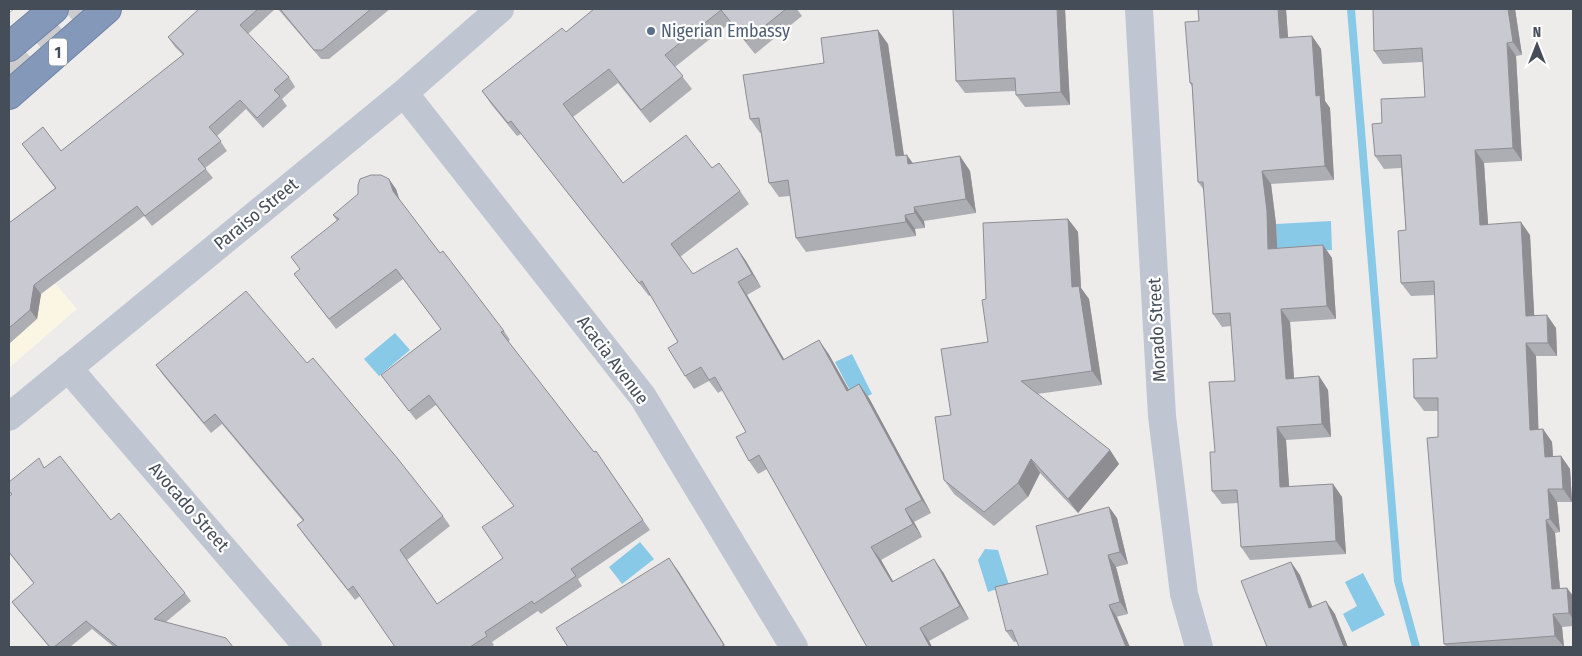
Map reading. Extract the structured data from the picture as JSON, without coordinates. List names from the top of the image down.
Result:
{
  "streets": {
    "highway": ["1"],
    "street": [
      "Paraiso Street",
      "Morado Street",
      "Acacia Avenue",
      "Avocado Street"
    ]
  },
  "crossings": [
    ["Paraiso Street", "Acacia Avenue"],
    ["Paraiso Street", "Avocado Street"]
  ],
  "places": ["Nigerian Embassy"],
  "north": "top"
}
